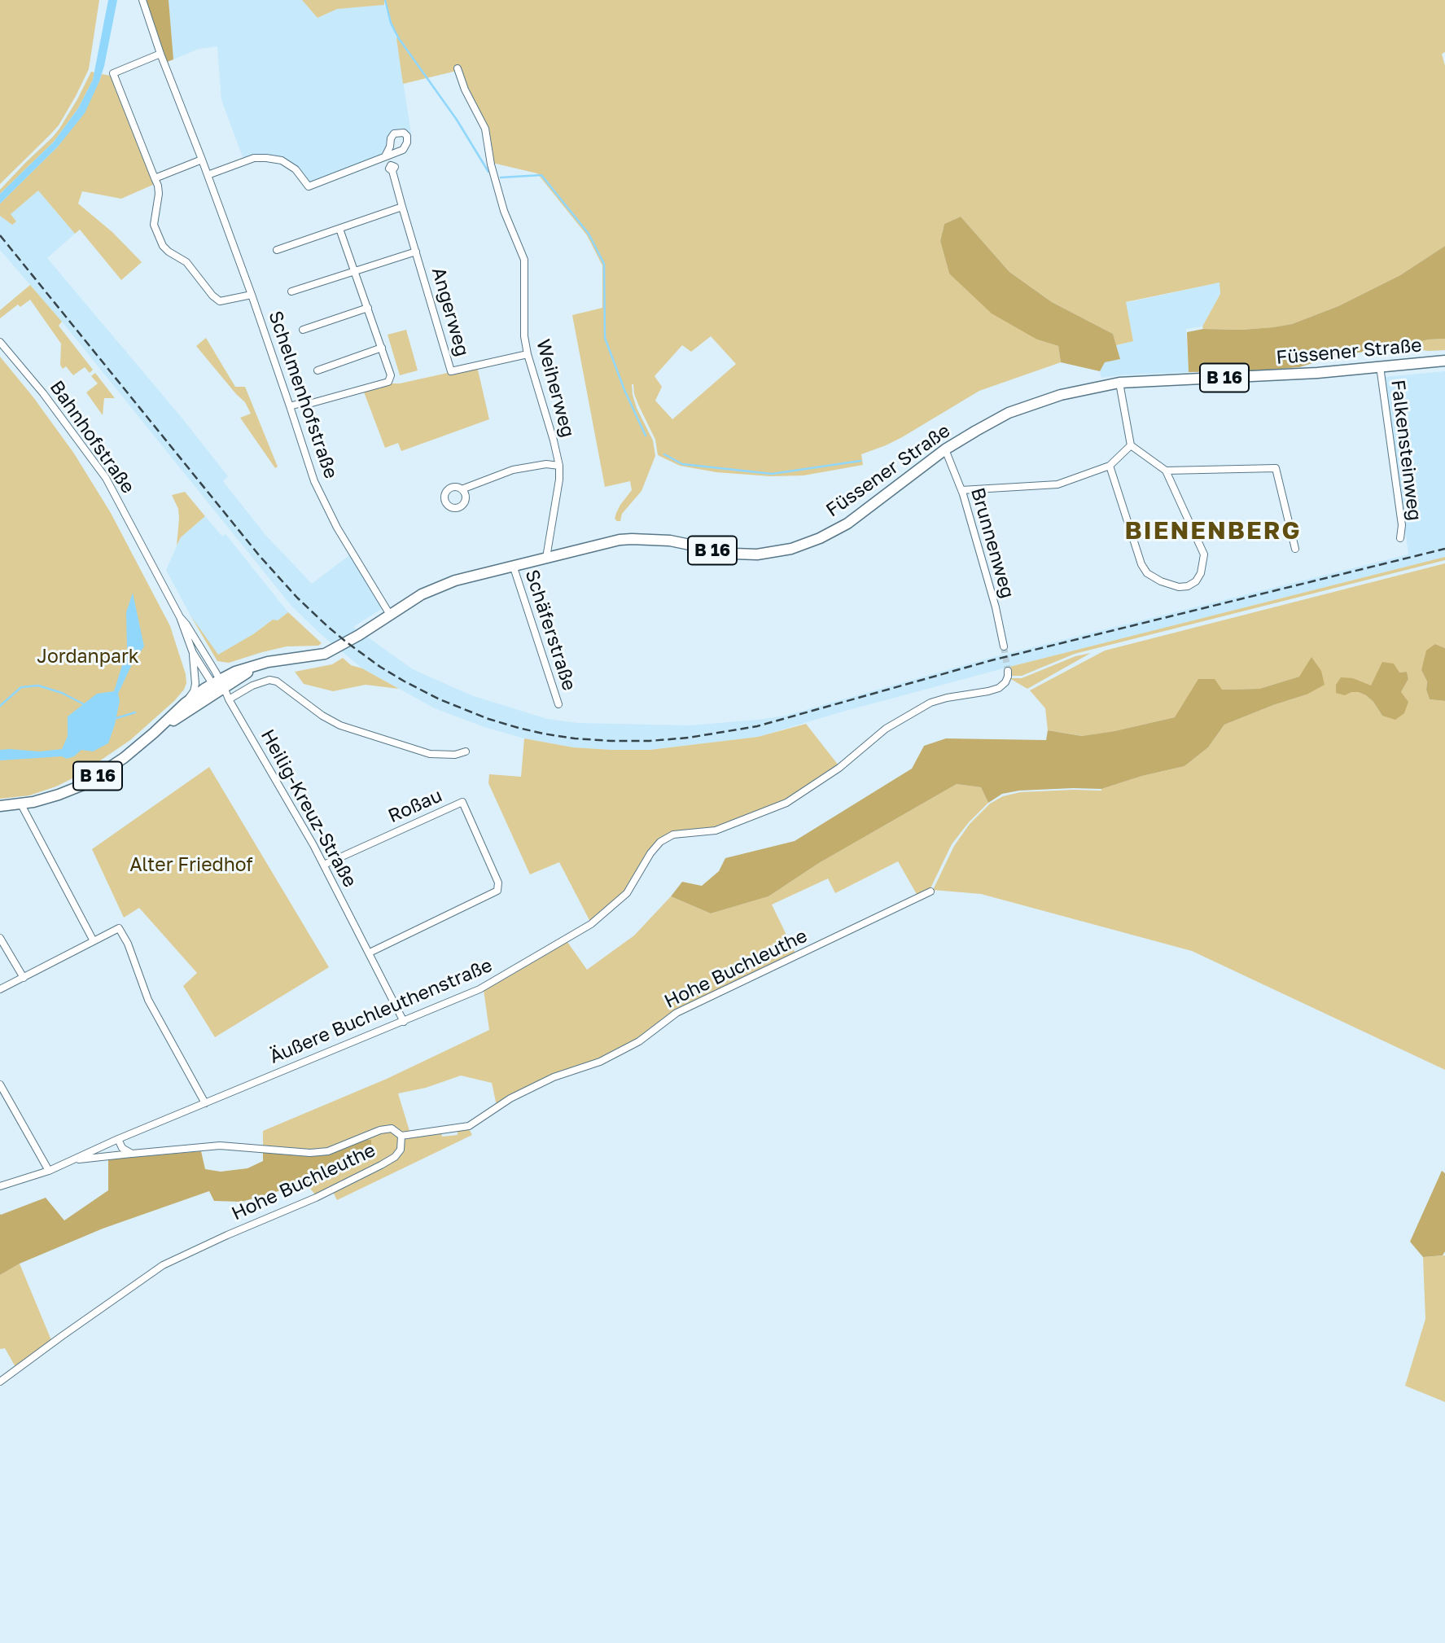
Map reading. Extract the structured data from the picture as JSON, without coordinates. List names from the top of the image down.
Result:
{
  "streets": {
    "main road": ["Füssener Straße", "B 16"],
    "street": [
      "Angerweg",
      "Weiherweg",
      "Schelmenhofstraße",
      "Bahnhofstraße",
      "Falkensteinweg",
      "Brunnenweg",
      "Schäferstraße",
      "Roßau",
      "Heilig-Kreuz-Straße",
      "Hohe Buchleuthe",
      "Äußere Buchleuthenstraße"
    ]
  },
  "crossings": [
    ["Angerweg", "Weiherweg"],
    ["Füssener Straße", "B 16"],
    ["Füssener Straße", "Weiherweg"],
    ["Füssener Straße", "Schelmenhofstraße"],
    ["Füssener Straße", "Bahnhofstraße"],
    ["Füssener Straße", "Falkensteinweg"],
    ["Füssener Straße", "Brunnenweg"],
    ["Füssener Straße", "Schäferstraße"],
    ["Füssener Straße", "Heilig-Kreuz-Straße"],
    ["B 16", "Bahnhofstraße"],
    ["B 16", "Heilig-Kreuz-Straße"],
    ["Bahnhofstraße", "Heilig-Kreuz-Straße"],
    ["Roßau", "Heilig-Kreuz-Straße"],
    ["Heilig-Kreuz-Straße", "Äußere Buchleuthenstraße"]
  ],
  "districts": ["BIENENBERG"],
  "parks": ["Jordanpark", "Alter Friedhof"]
}
